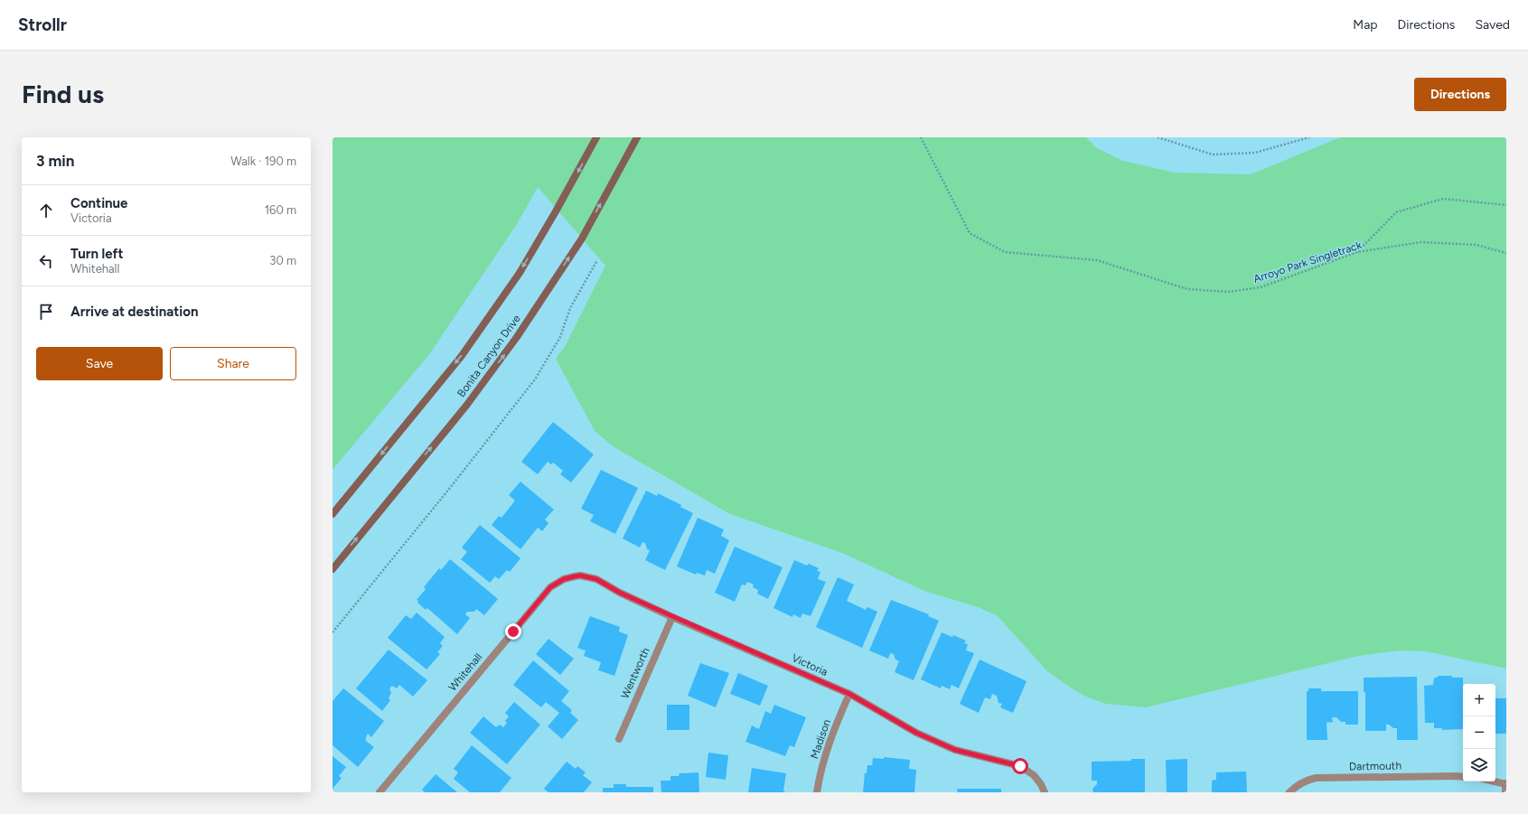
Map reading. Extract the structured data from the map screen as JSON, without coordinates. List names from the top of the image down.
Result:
{
  "streets": {
    "main road": ["Bonita Canyon Drive"],
    "street": [
      "Victoria",
      "Whitehall",
      "Wentworth",
      "Madison",
      "Dartmouth"
    ],
    "path": ["Arroyo Park Singletrack"]
  },
  "crossings": [
    ["Victoria", "Whitehall"],
    ["Victoria", "Wentworth"],
    ["Victoria", "Madison"]
  ],
  "page": {
    "header": "Strollr",
    "nav": ["Map", "Directions", "Saved"],
    "buttons": [
      "Directions",
      ["Save", "Share"]
    ],
    "title": "Find us",
    "heading": ["3 min", "Walk · 190 m"],
    "list": [
      ["Continue", "Victoria", "160 m"],
      ["Turn left", "Whitehall", "30 m"],
      "Arrive at destination"
    ],
    "map_buttons": ["+", "−"]
  }
}
